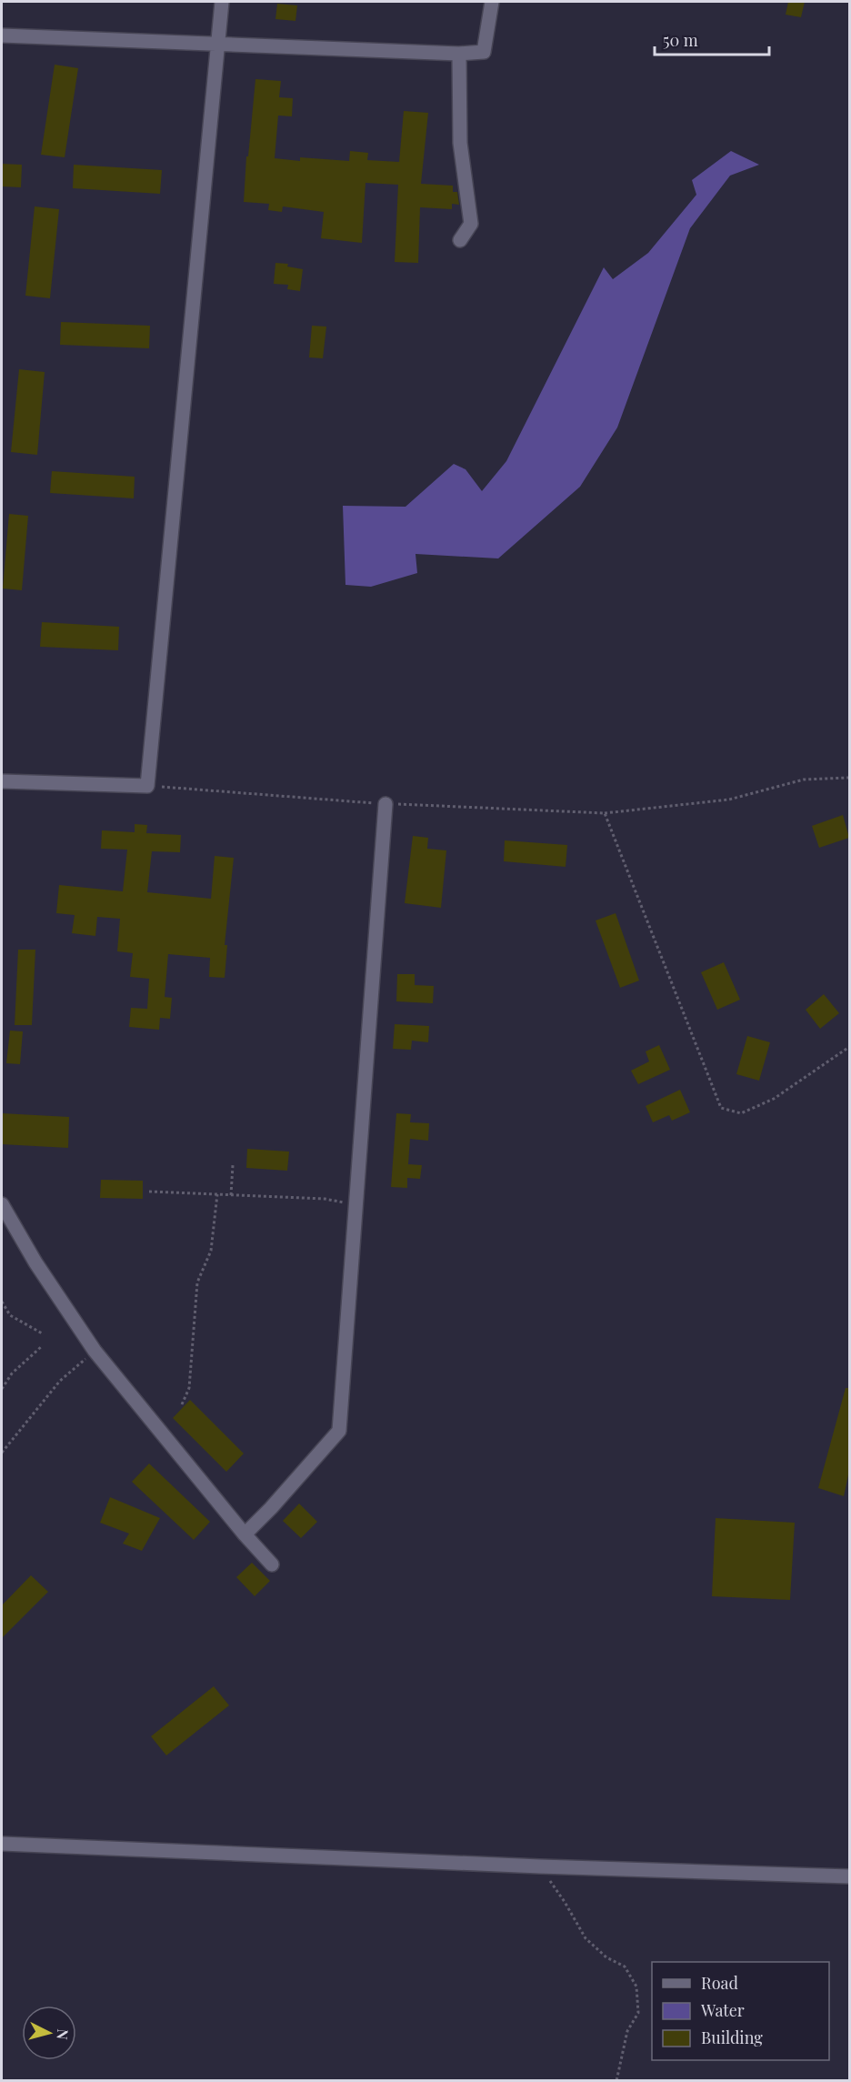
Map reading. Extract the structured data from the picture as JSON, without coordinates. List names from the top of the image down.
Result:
{
  "legend": ["Road", "Water", "Building"],
  "scale_bar": "50 m",
  "north": "right"
}
